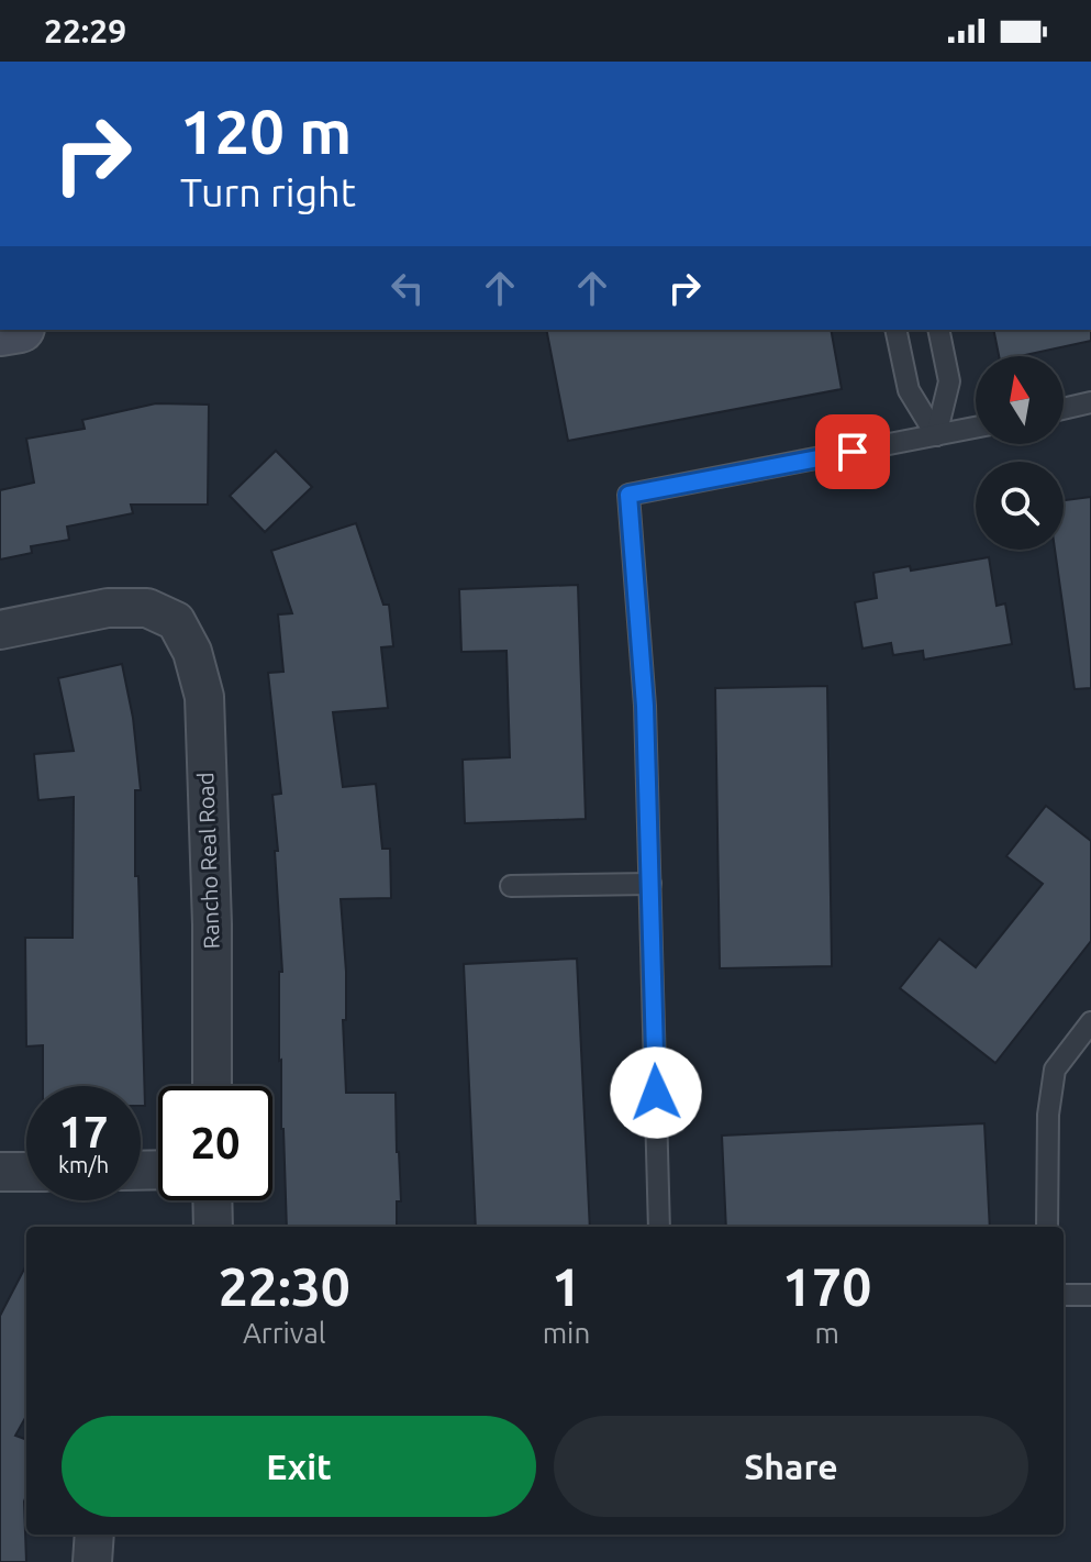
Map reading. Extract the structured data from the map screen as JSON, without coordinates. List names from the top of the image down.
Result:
{
  "streets": {
    "street": ["Rancho Real Road"]
  },
  "north": "top",
  "page": {
    "status": "22:29",
    "turn": ["120 m", "Turn right"],
    "speed": "17 km/h",
    "limit": "20",
    "eta": [
      "22:30",
      "Arrival",
      "1",
      "min",
      "170",
      "m"
    ],
    "buttons": ["Exit", "Share"]
  }
}
